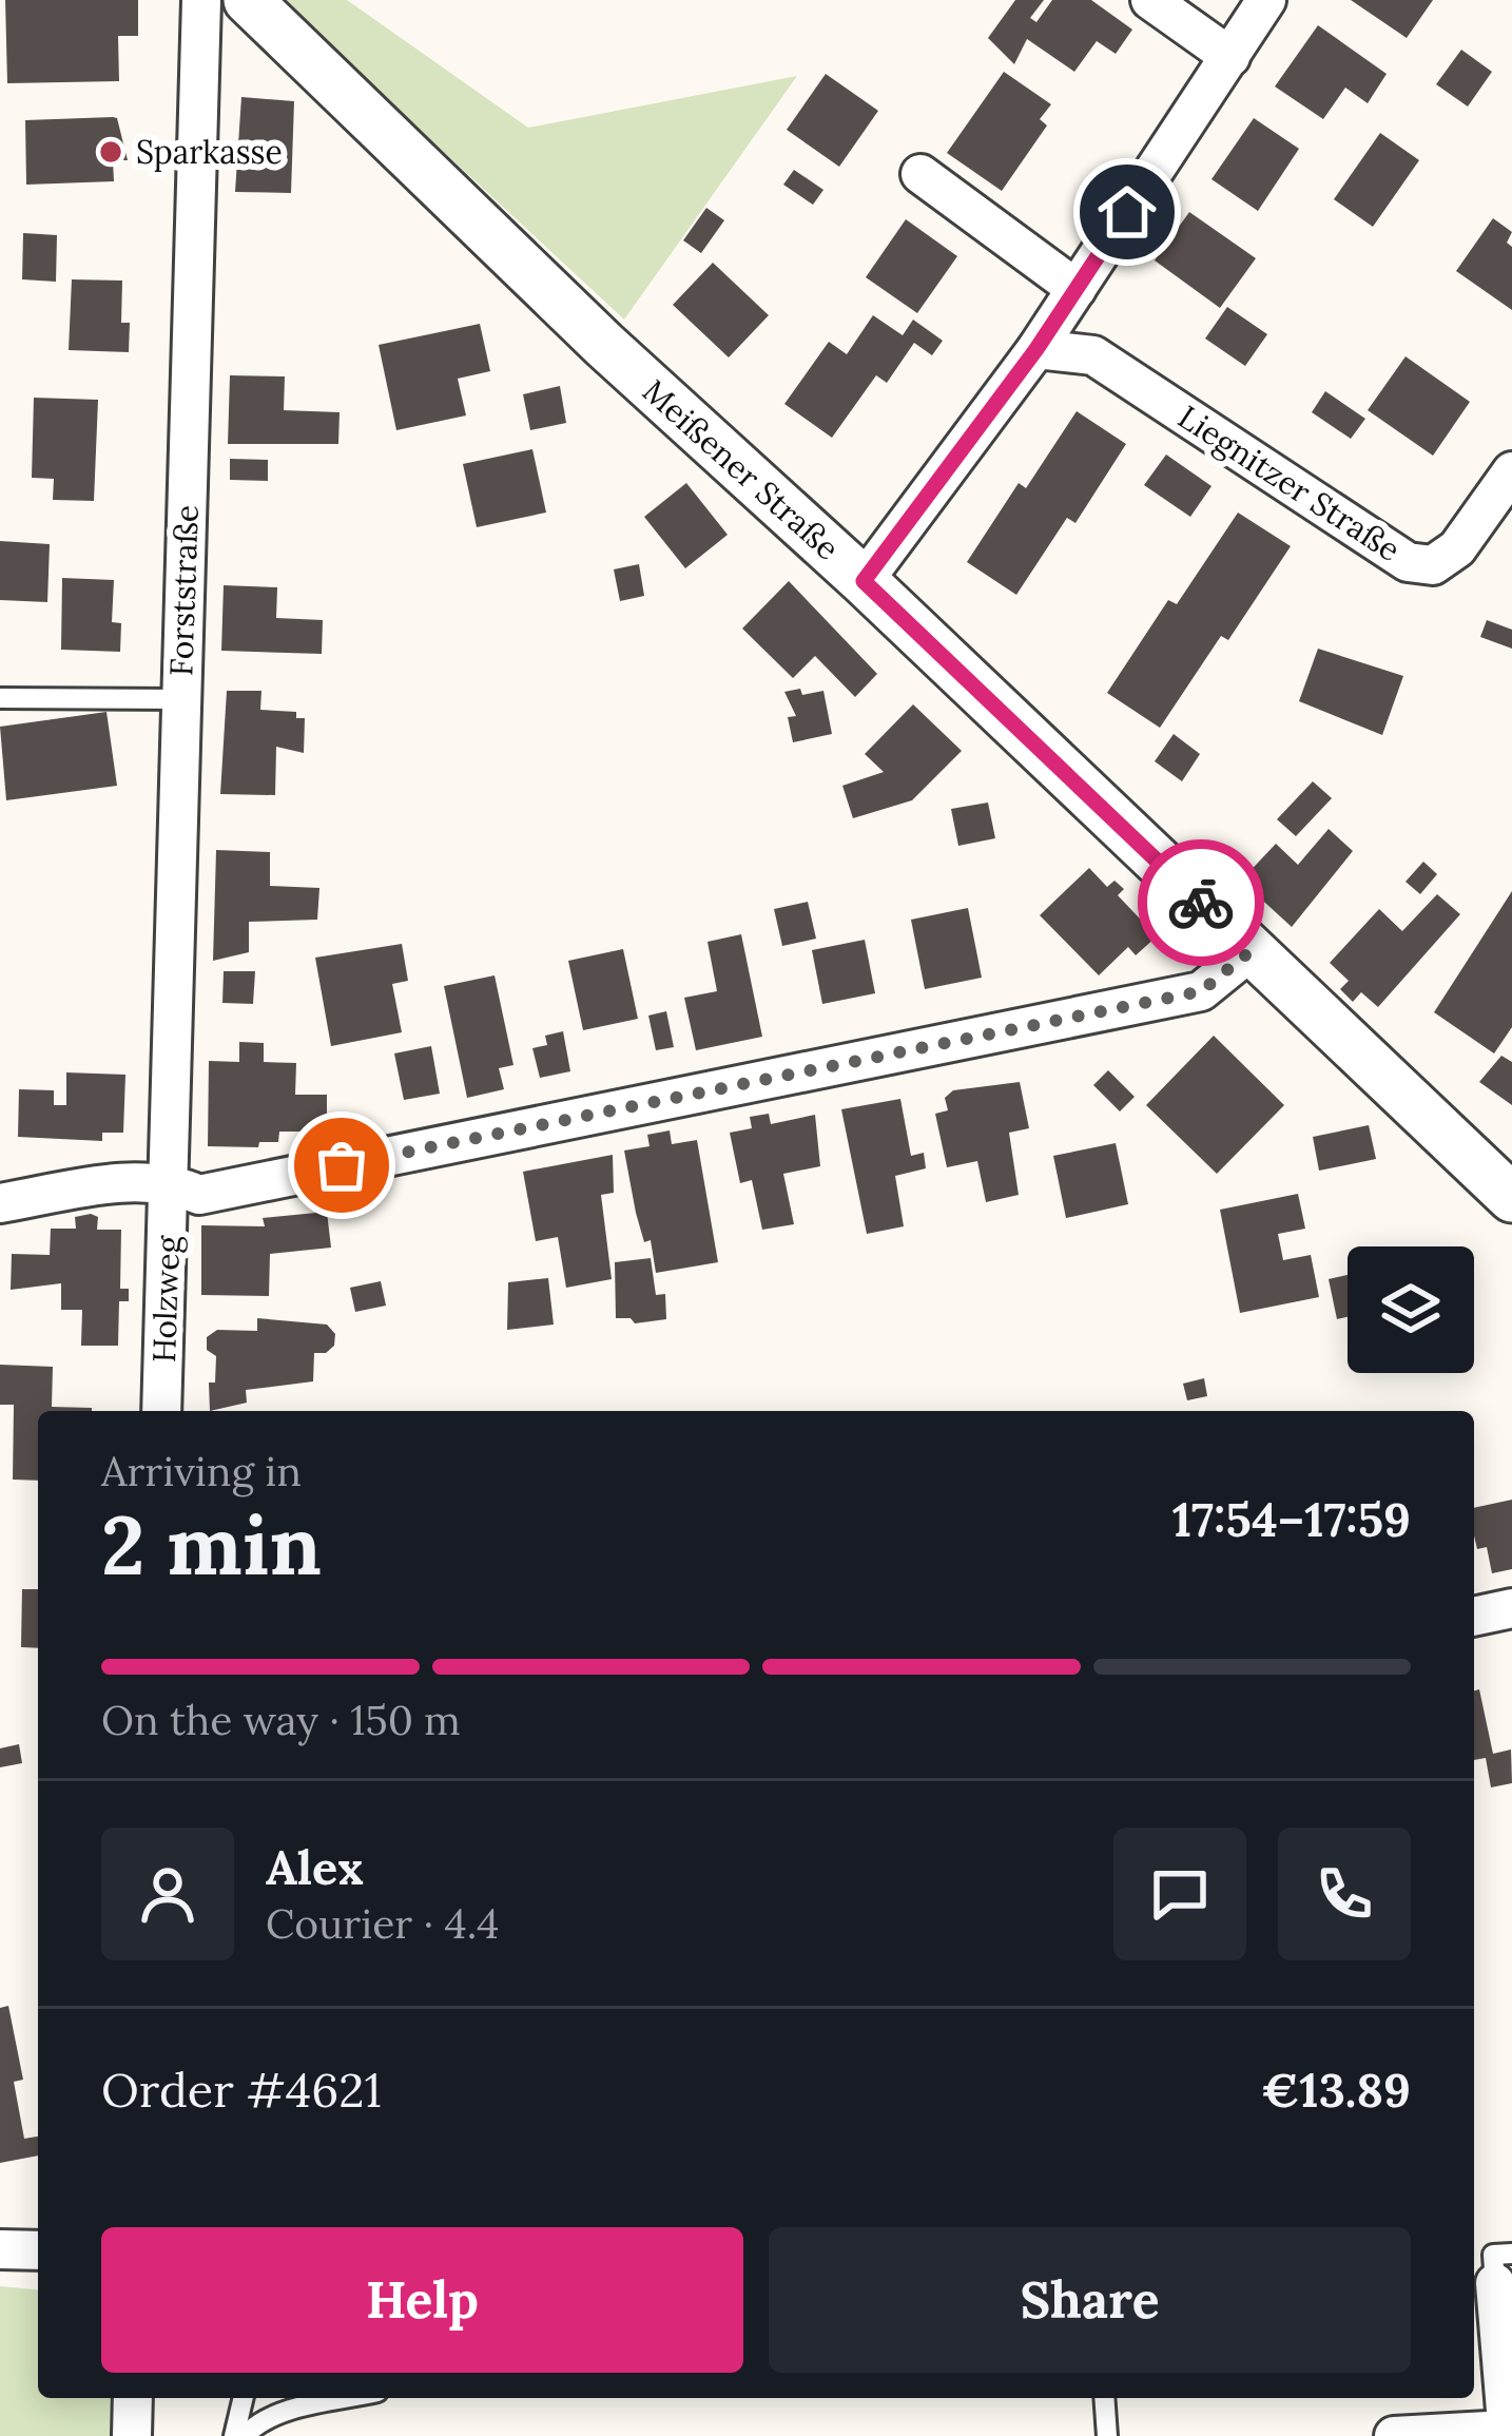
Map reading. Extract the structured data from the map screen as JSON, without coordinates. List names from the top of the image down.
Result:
{
  "streets": {
    "street": [
      "Meißener Straße",
      "Liegnitzer Straße",
      "Forststraße",
      "Holzweg"
    ]
  },
  "crossings": [
    ["Forststraße", "Holzweg"]
  ],
  "places": ["Sparkasse"],
  "page": {
    "heading": ["2 min", "Arriving in", "17:54–17:59"],
    "panel": [
      "Alex",
      "Courier · 4.4",
      "Order #4621",
      "€13.89"
    ],
    "bar": "On the way · 150 m",
    "buttons": ["Help", "Share"]
  }
}
